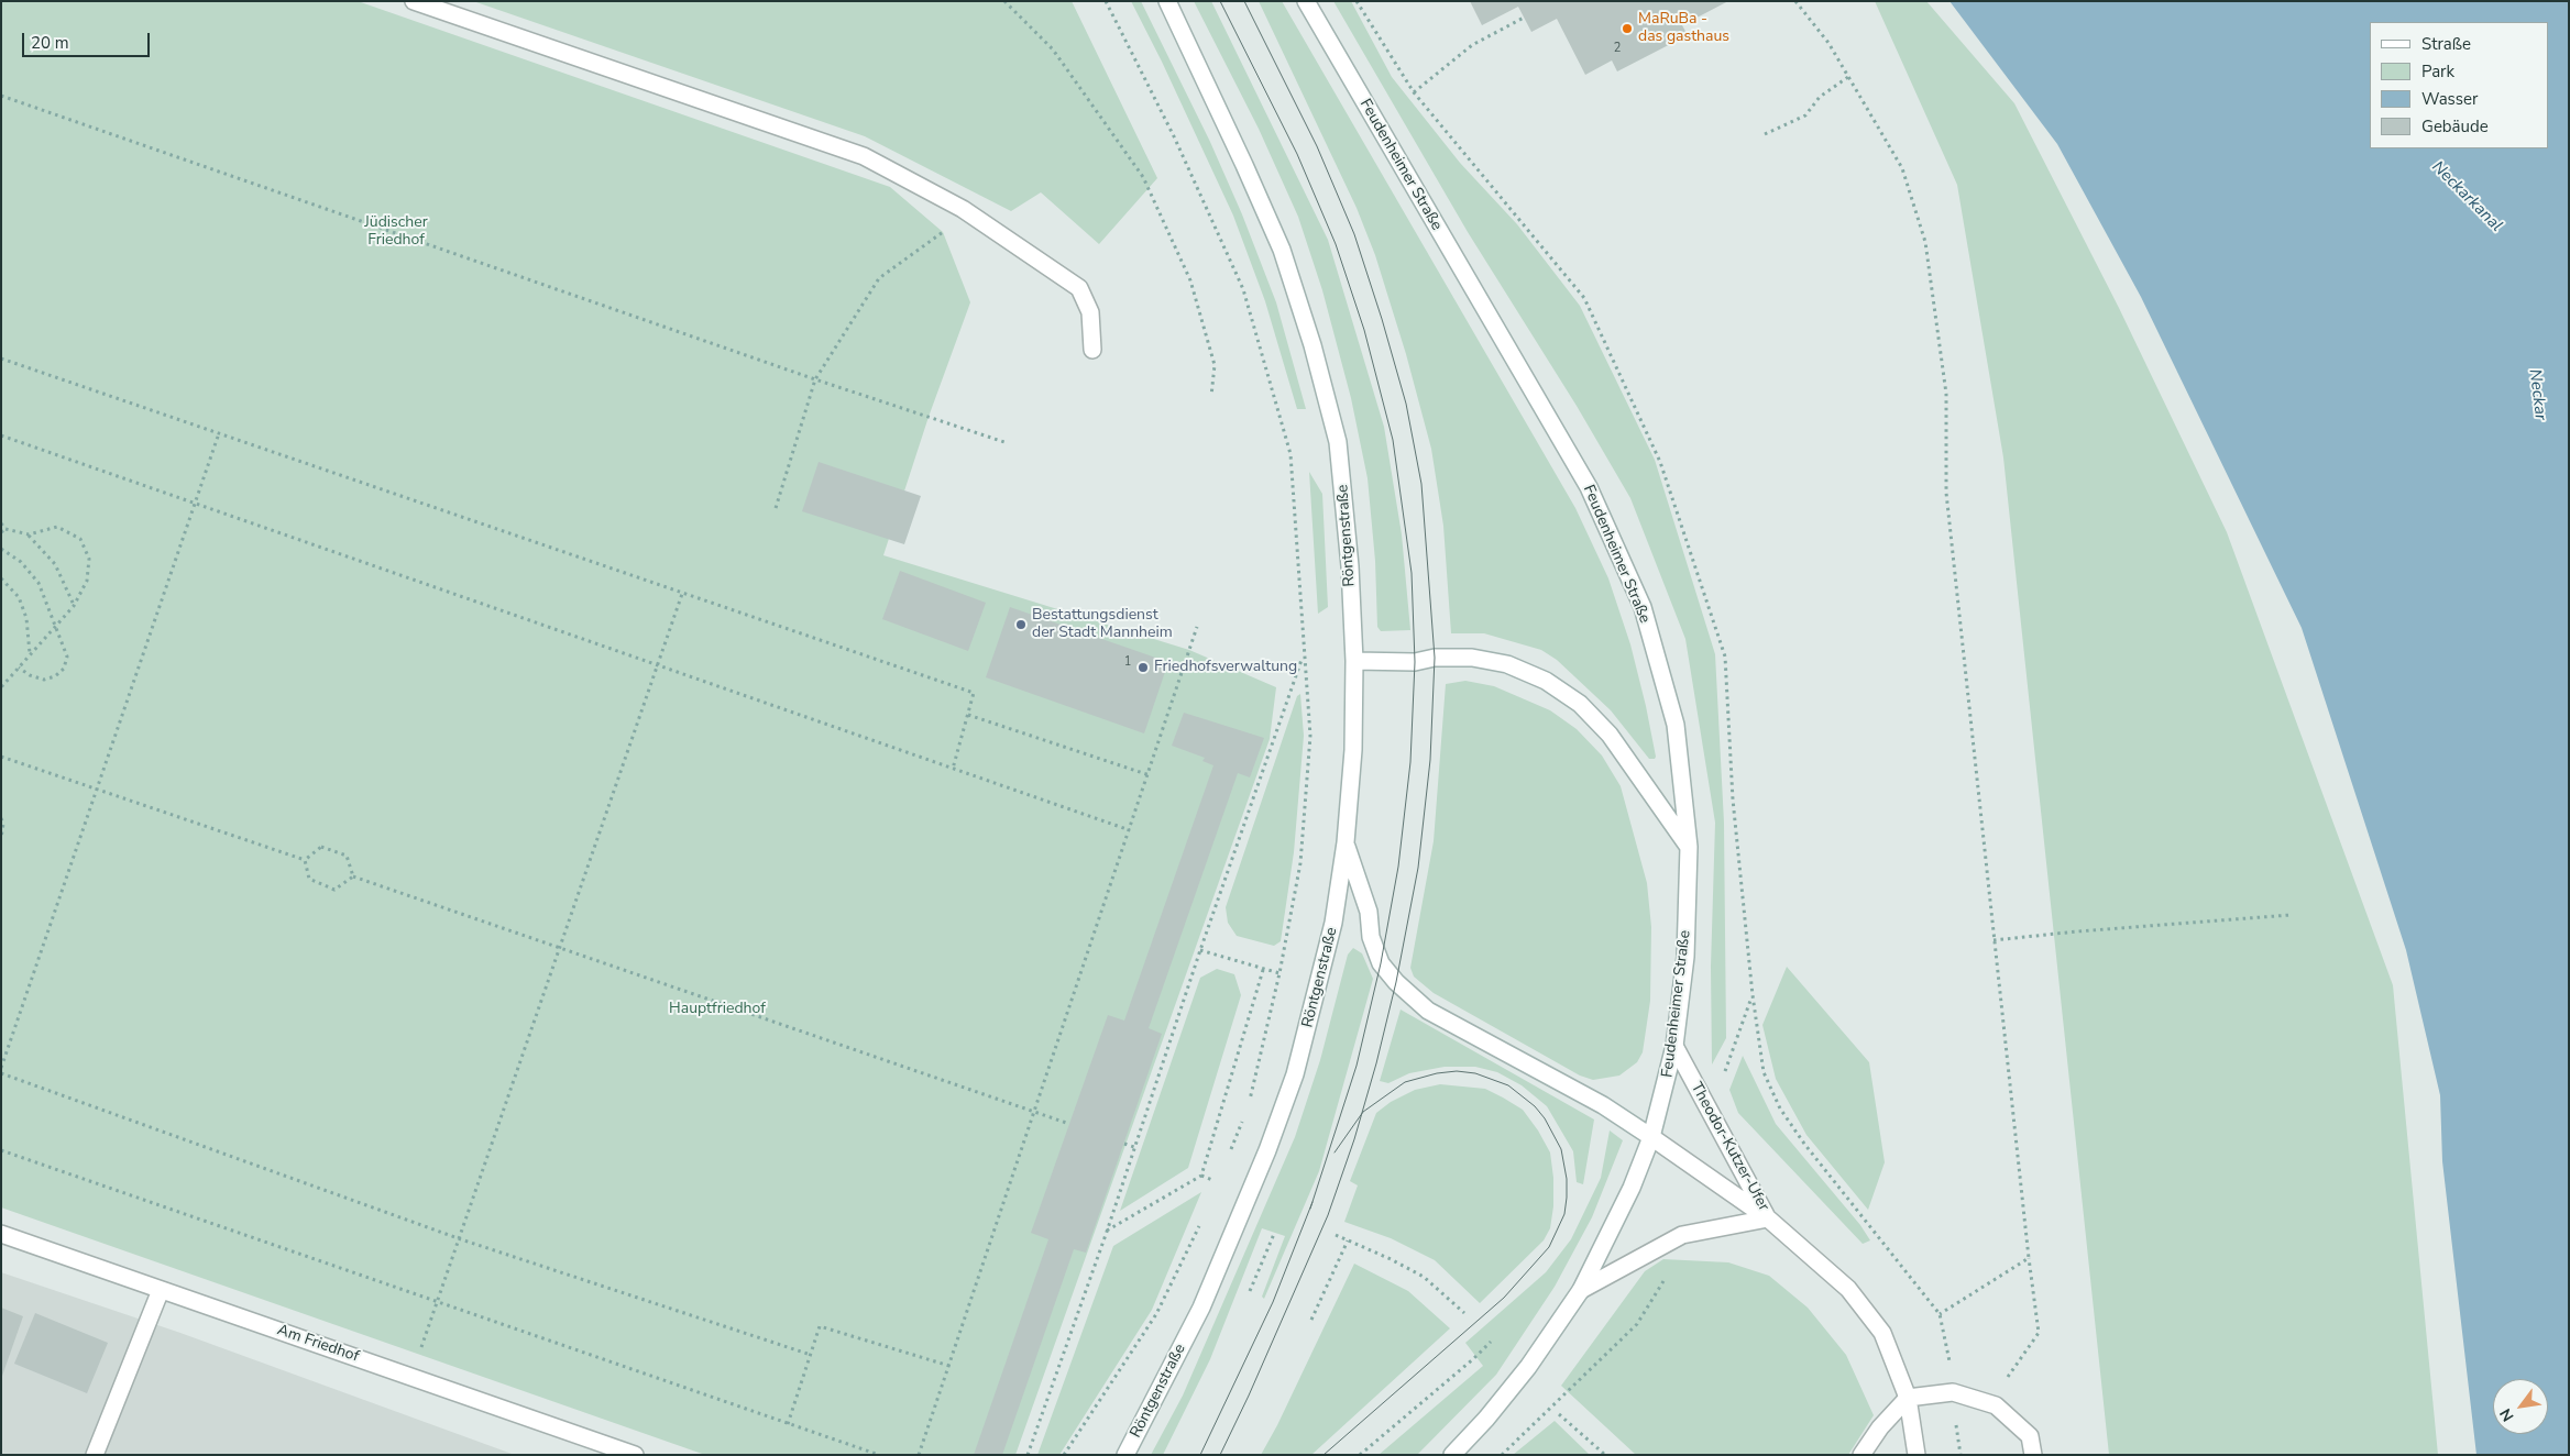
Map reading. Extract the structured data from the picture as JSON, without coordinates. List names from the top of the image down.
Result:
{
  "streets": {
    "main road": [
      "Feudenheimer Straße",
      "Röntgenstraße",
      "Theodor-Kutzer-Ufer",
      "Am Friedhof"
    ]
  },
  "crossings": [
    ["Feudenheimer Straße", "Theodor-Kutzer-Ufer"],
    ["Röntgenstraße", "Theodor-Kutzer-Ufer"]
  ],
  "water": ["Neckarkanal", "Neckar"],
  "parks": ["Jüdischer Friedhof", "Hauptfriedhof"],
  "places": ["MaRuBa - das gasthaus", "Bestattungsdienst der Stadt Mannheim", "Friedhofsverwaltung"],
  "house_numbers": ["2", "1"],
  "legend": [
    "Straße",
    "Park",
    "Wasser",
    "Gebäude"
  ],
  "scale_bar": "20 m",
  "north": "bottom left"
}
